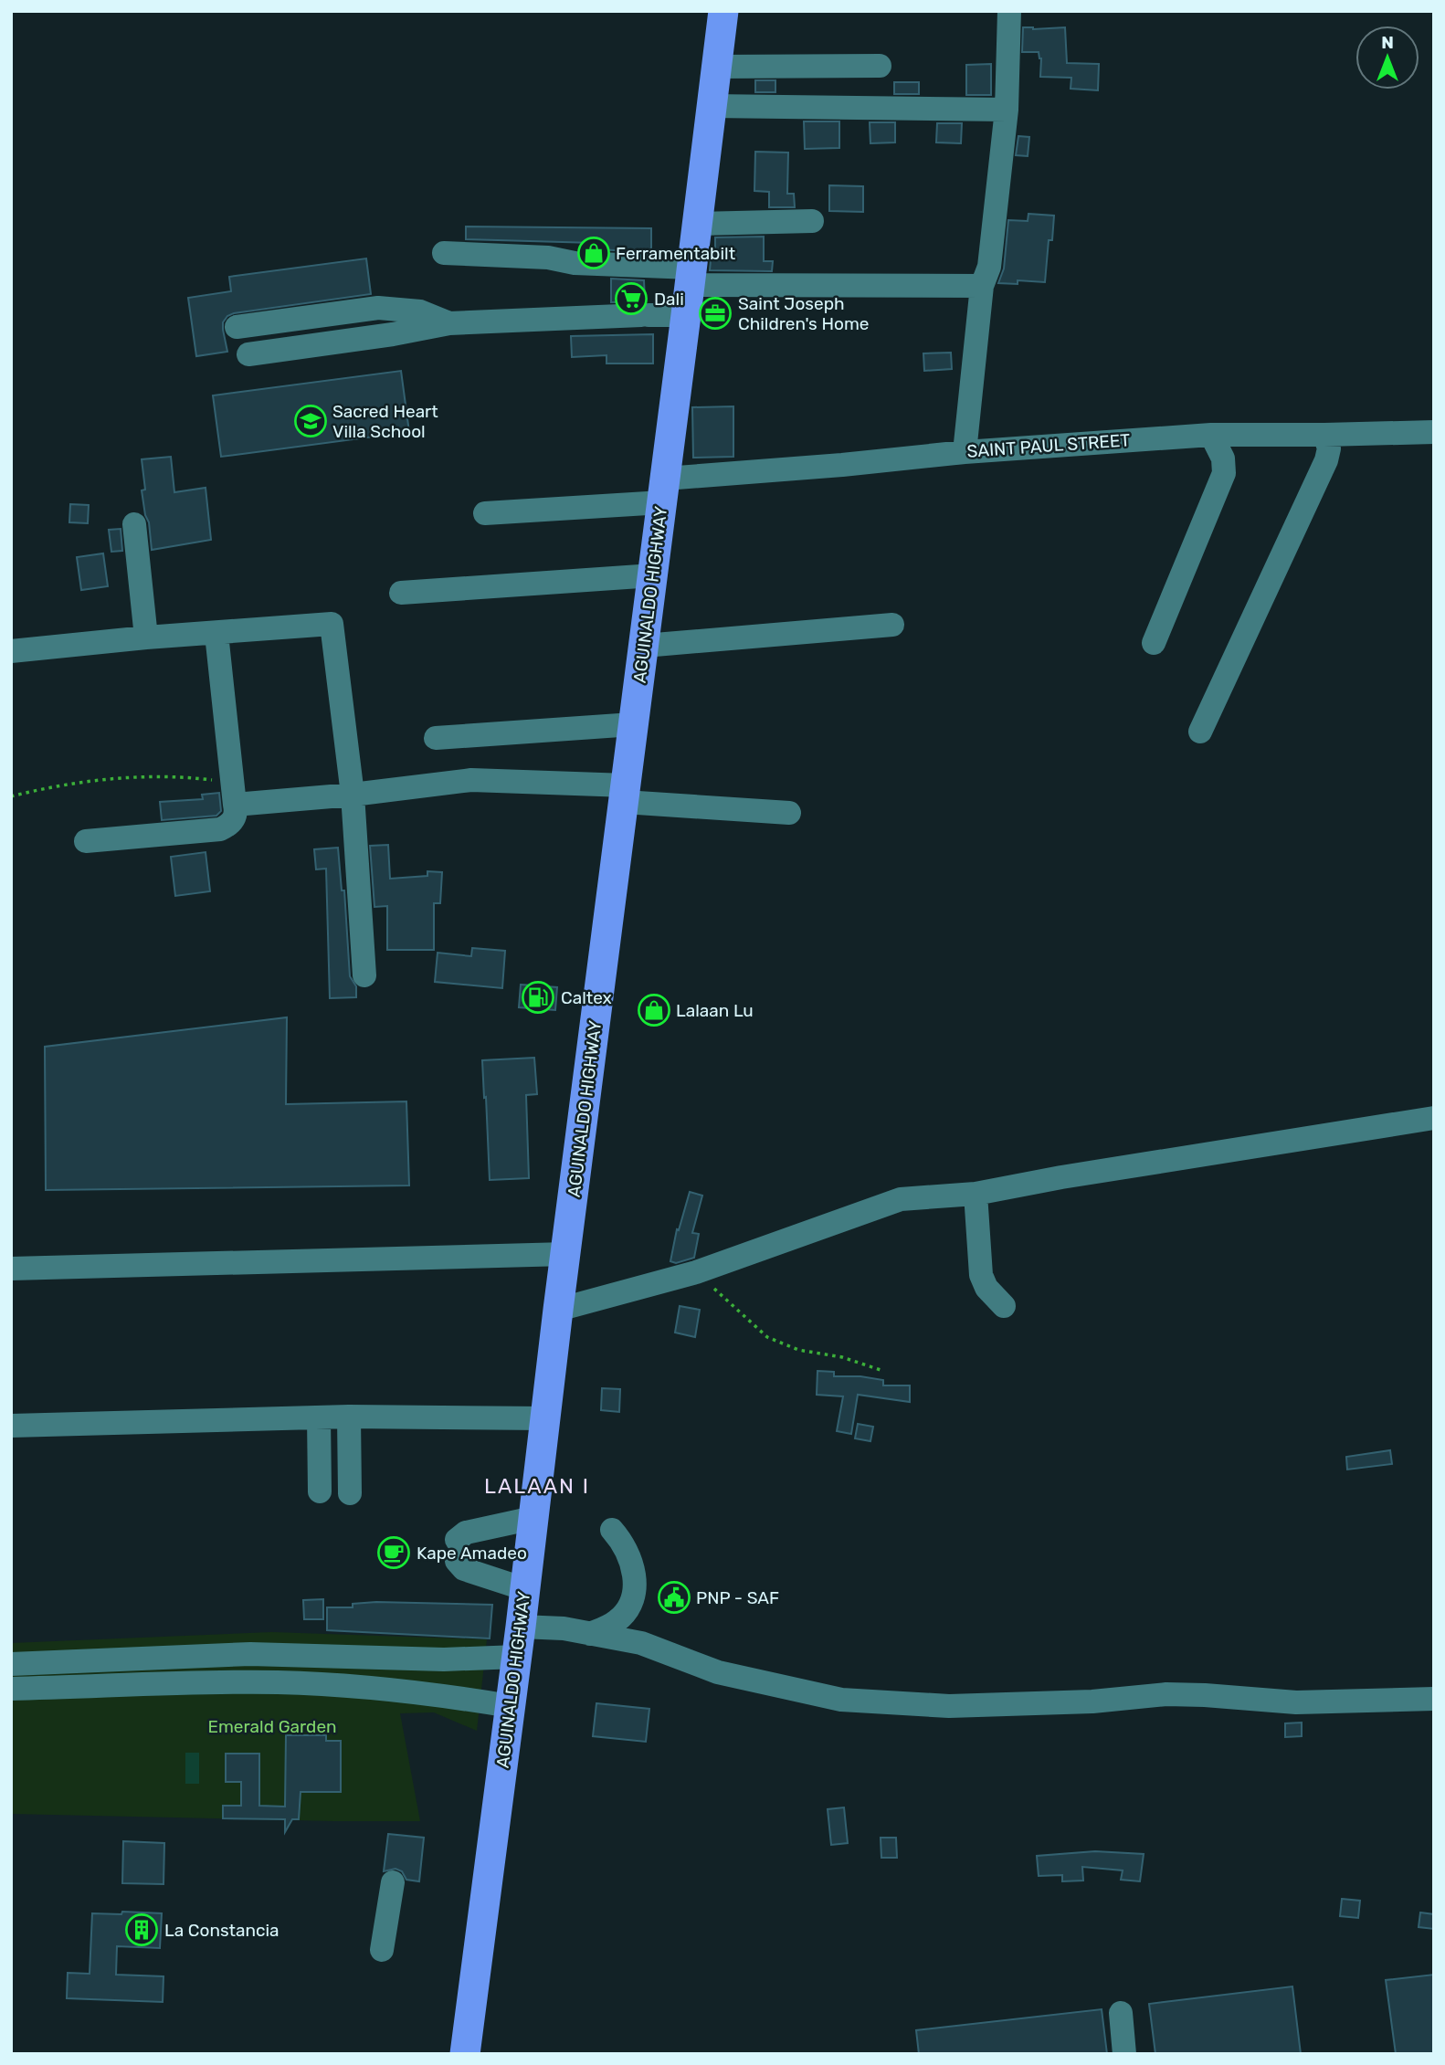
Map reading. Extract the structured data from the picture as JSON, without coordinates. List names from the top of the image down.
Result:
{
  "streets": {
    "main road": ["AGUINALDO HIGHWAY"],
    "street": ["SAINT PAUL STREET"]
  },
  "crossings": [
    ["SAINT PAUL STREET", "AGUINALDO HIGHWAY"]
  ],
  "districts": ["LALAAN I"],
  "parks": ["Emerald Garden"],
  "places": {
    "shop": ["Ferramentabilt", "Lalaan Lu"],
    "supermarket": ["Dali"],
    "office": ["Saint Joseph Children's Home"],
    "school or university": ["Sacred Heart Villa School"],
    "fuel station": ["Caltex"],
    "cafe": ["Kape Amadeo"],
    "public building": ["PNP - SAF"],
    "building": ["La Constancia"]
  },
  "north": "top"
}
